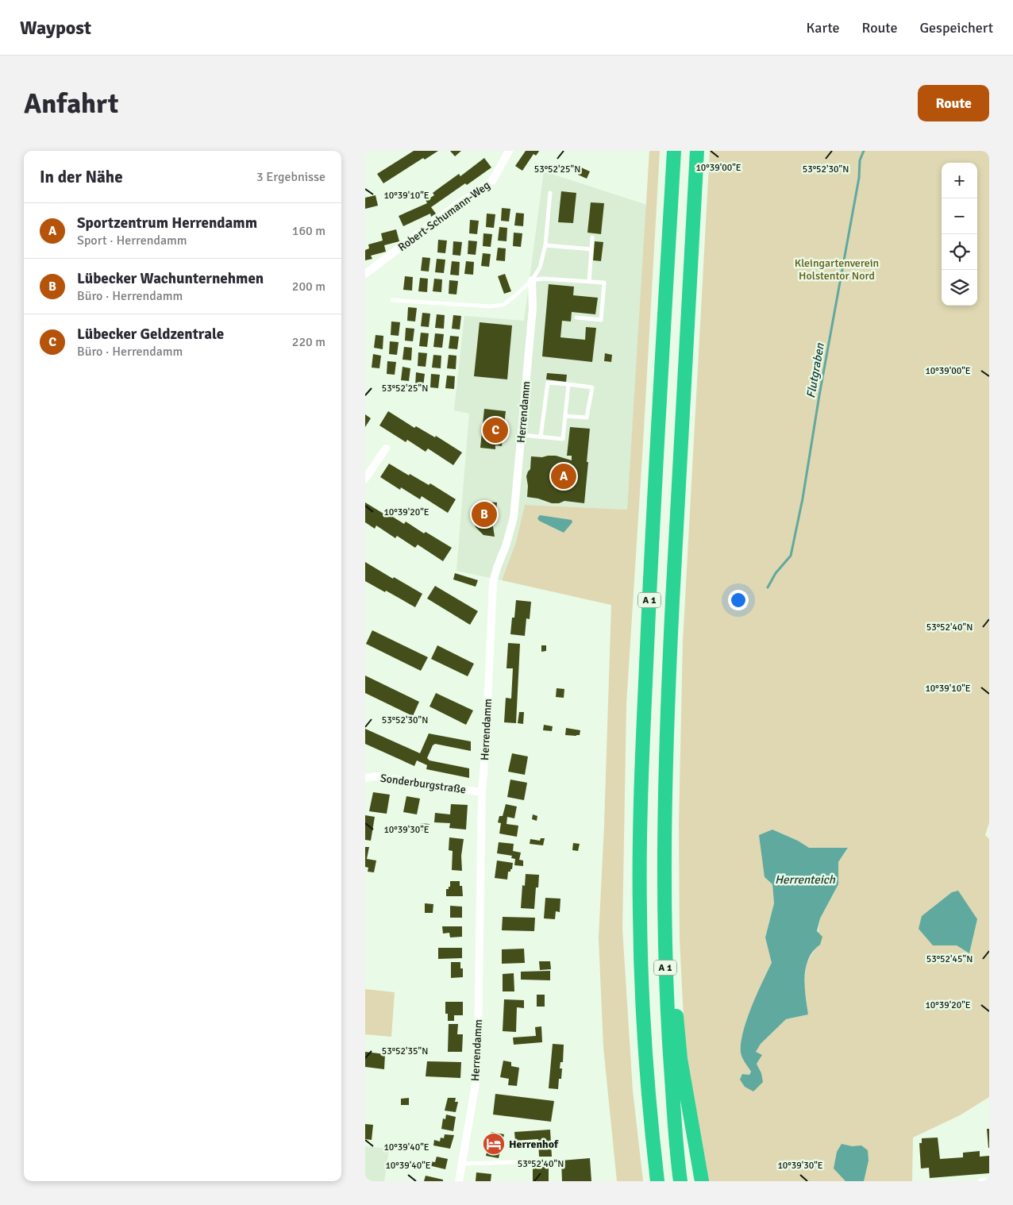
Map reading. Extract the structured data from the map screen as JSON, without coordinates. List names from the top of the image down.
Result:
{
  "streets": {
    "highway": ["A 1"],
    "street": ["Robert-Schumann-Weg", "Herrendamm", "Sonderburgstraße"]
  },
  "crossings": [
    ["Herrendamm", "Sonderburgstraße"]
  ],
  "water": ["Flutgraben", "Herrenteich"],
  "parks": ["Kleingartenverein Holstentor Nord"],
  "places": {
    "hotel": ["Herrenhof"]
  },
  "page": {
    "header": "Waypost",
    "nav": ["Karte", "Route", "Gespeichert"],
    "buttons": "Route",
    "title": "Anfahrt",
    "heading": ["In der Nähe", "3 Ergebnisse"],
    "map_buttons": ["+", "−"],
    "list": [
      {
        "mark": "A",
        "name": "Sportzentrum Herrendamm",
        "note": "Sport · Herrendamm",
        "value": "160 m"
      },
      {
        "mark": "B",
        "name": "Lübecker Wachunternehmen",
        "note": "Büro · Herrendamm",
        "value": "200 m"
      },
      {
        "mark": "C",
        "name": "Lübecker Geldzentrale",
        "note": "Büro · Herrendamm",
        "value": "220 m"
      }
    ],
    "pins": ["C", "A", "B"]
  },
  "coordinates": [
    "10°39'00\"E",
    "53°52'25\"N",
    "53°52'30\"N",
    "10°39'10\"E",
    "10°39'20\"E",
    "53°52'40\"N",
    "10°39'30\"E",
    "53°52'45\"N",
    "53°52'35\"N",
    "10°39'40\"E"
  ]
}
